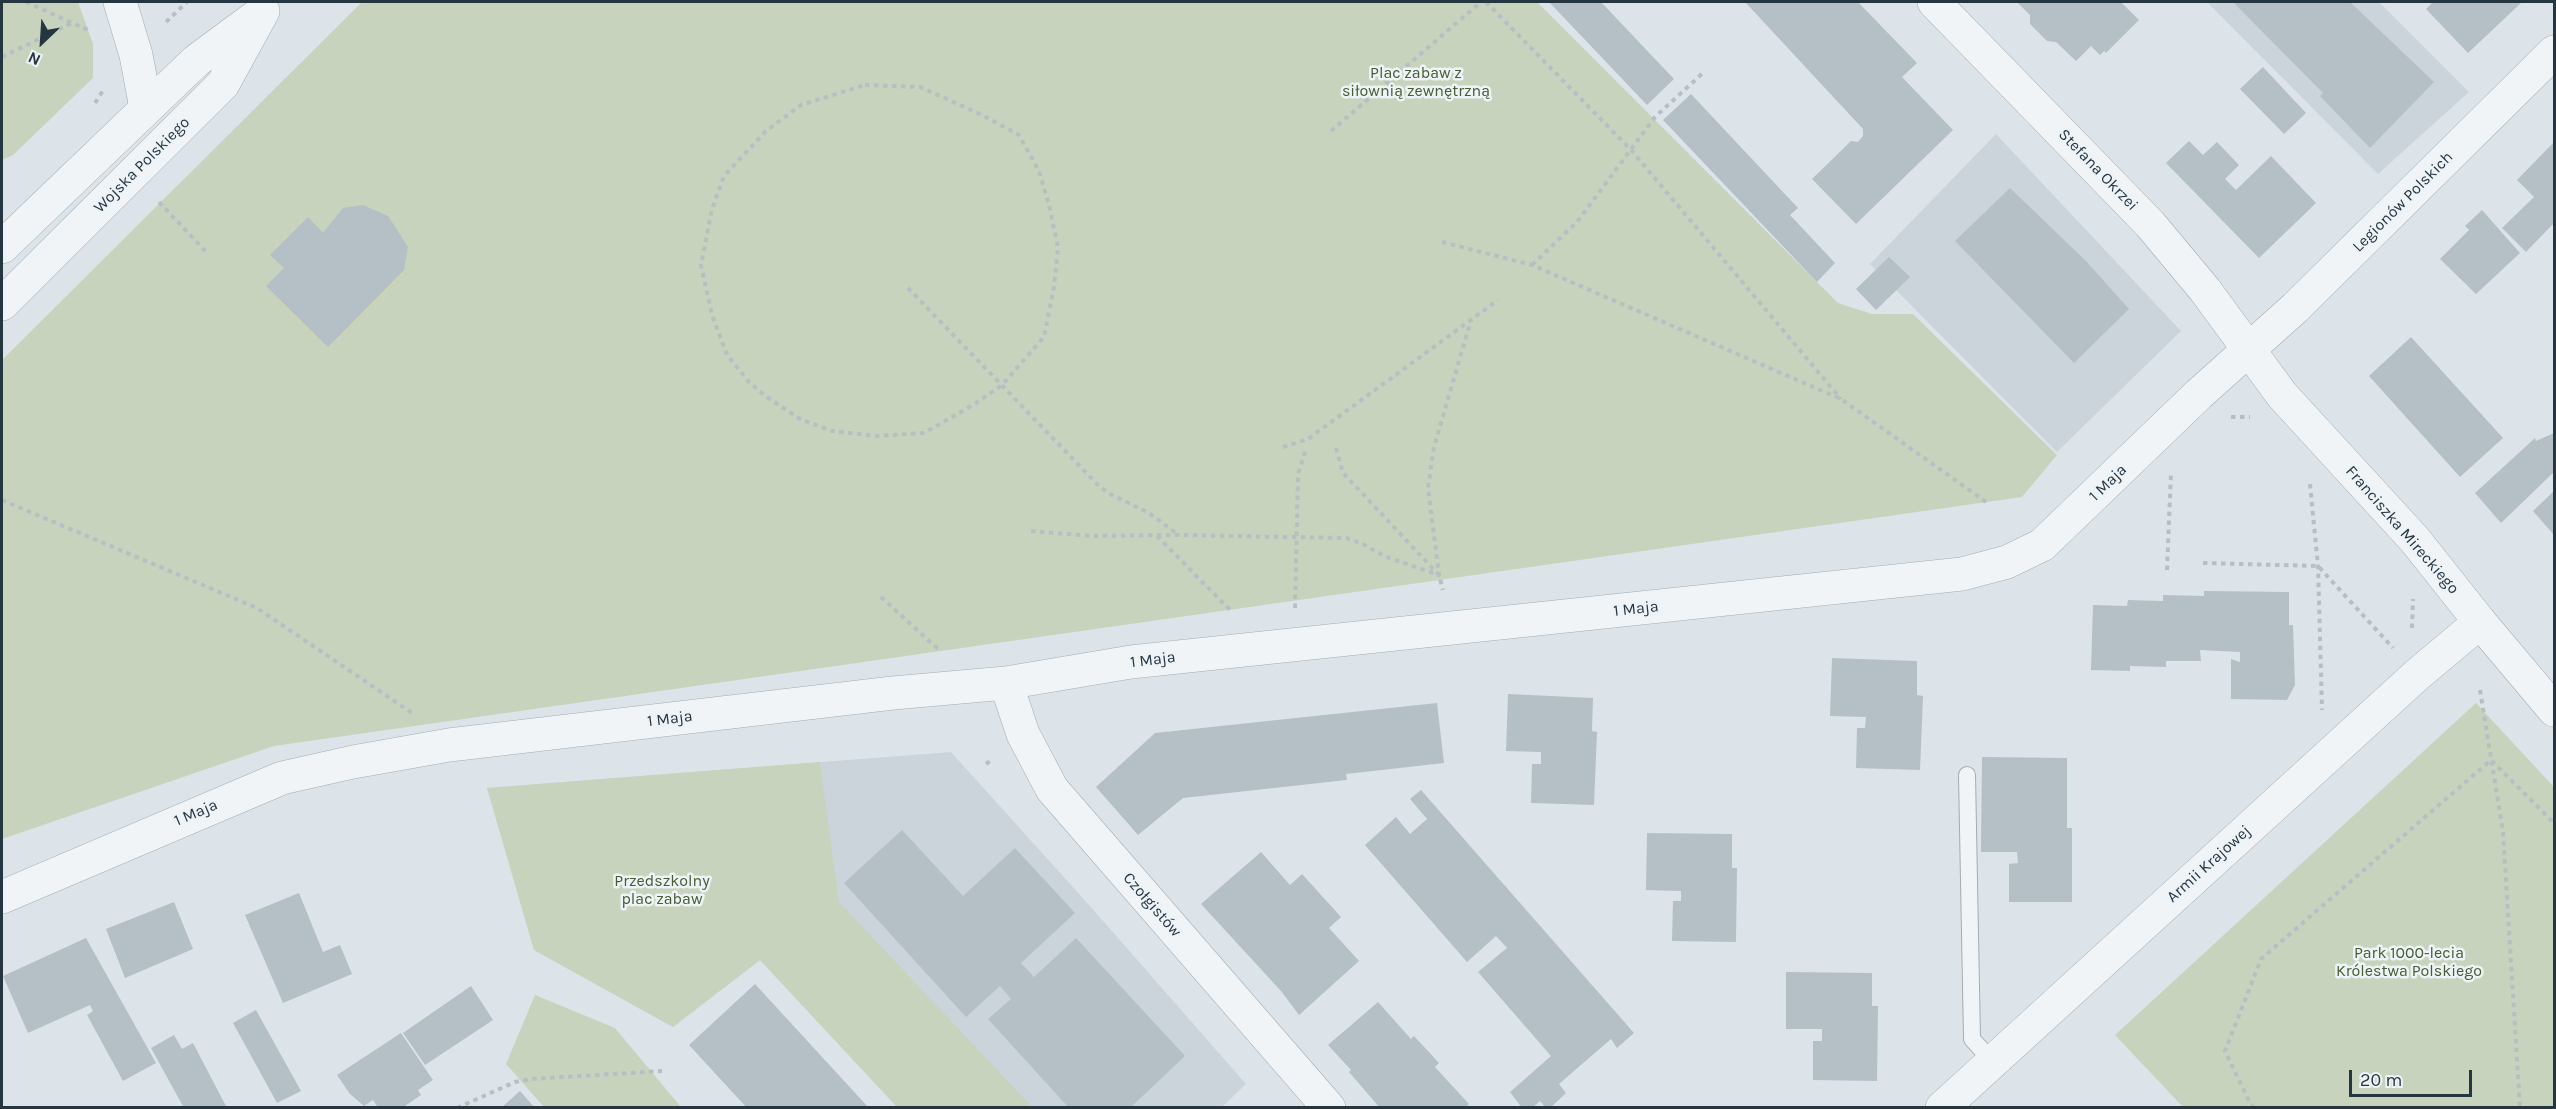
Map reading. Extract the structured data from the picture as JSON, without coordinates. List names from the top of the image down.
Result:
{
  "streets": {
    "street": [
      "Wojska Polskiego",
      "Stefana Okrzei",
      "Legionów Polskich",
      "1 Maja",
      "Franciszka Mireckiego",
      "Armii Krajowej",
      "Czołgistów"
    ]
  },
  "crossings": [
    ["Stefana Okrzei", "Legionów Polskich"],
    ["Stefana Okrzei", "1 Maja"],
    ["Stefana Okrzei", "Franciszka Mireckiego"],
    ["Legionów Polskich", "1 Maja"],
    ["Legionów Polskich", "Franciszka Mireckiego"],
    ["1 Maja", "Franciszka Mireckiego"],
    ["1 Maja", "Czołgistów"],
    ["Franciszka Mireckiego", "Armii Krajowej"]
  ],
  "parks": ["Plac zabaw z siłownią zewnętrzną", "Przedszkolny plac zabaw", "Park 1000-lecia Królestwa Polskiego"],
  "scale_bar": "20 m",
  "north": "bottom left"
}
